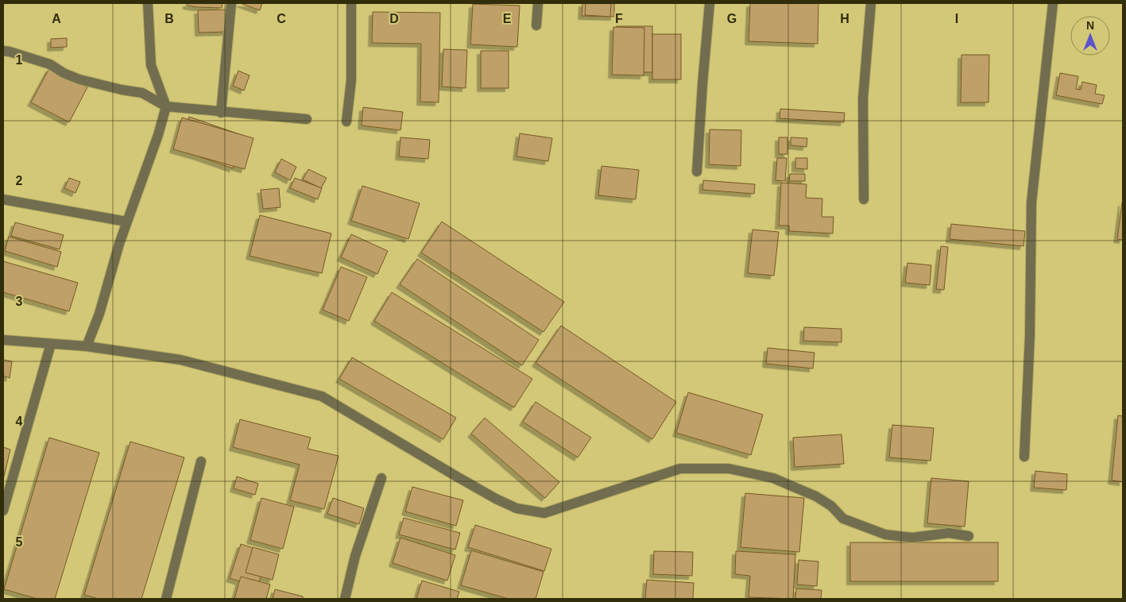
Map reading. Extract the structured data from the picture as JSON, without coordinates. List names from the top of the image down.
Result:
{
  "north": "top",
  "grid": {
    "columns": [
      "A",
      "B",
      "C",
      "D",
      "E",
      "F",
      "G",
      "H",
      "I"
    ],
    "rows": [
      "1",
      "2",
      "3",
      "4",
      "5"
    ]
  }
}
